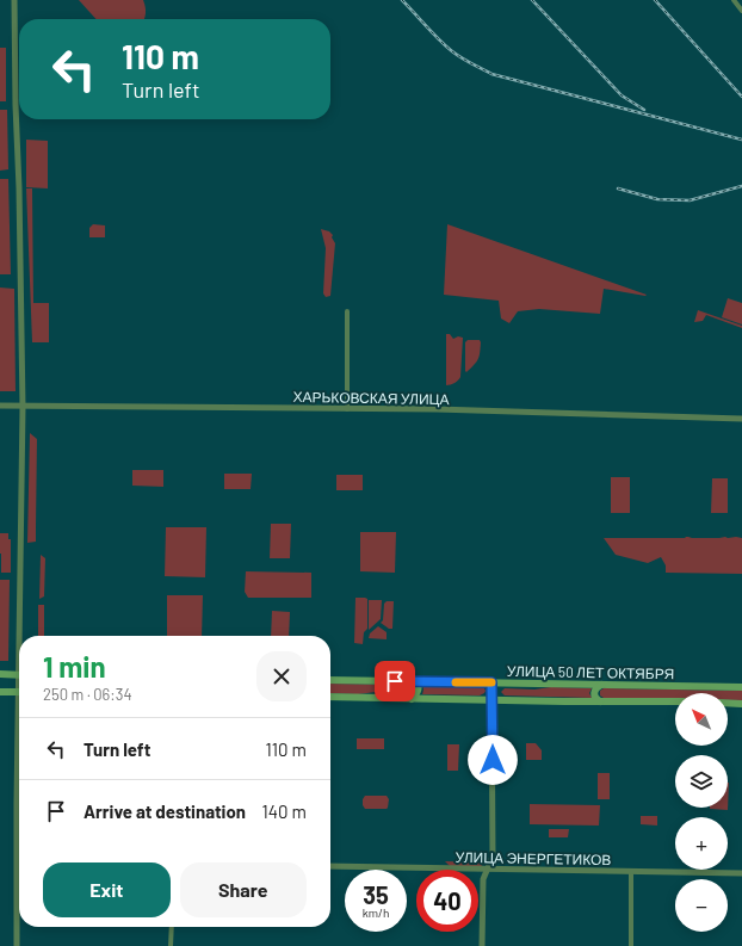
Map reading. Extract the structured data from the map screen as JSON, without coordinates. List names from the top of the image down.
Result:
{
  "streets": {
    "main road": ["УЛИЦА 50 ЛЕТ ОКТЯБРЯ"],
    "street": ["ХАРЬКОВСКАЯ УЛИЦА", "УЛИЦА ЭНЕРГЕТИКОВ"]
  },
  "north": "top left",
  "page": {
    "turn": ["110 m", "Turn left"],
    "heading": ["1 min", "250 m · 06:34"],
    "map_buttons": ["+", "−"],
    "list": [
      {
        "name": "Turn left",
        "value": "110 m"
      },
      {
        "name": "Arrive at destination",
        "value": "140 m"
      }
    ],
    "buttons": ["Exit", "Share"],
    "speed": "35 km/h",
    "limit": "40"
  }
}
